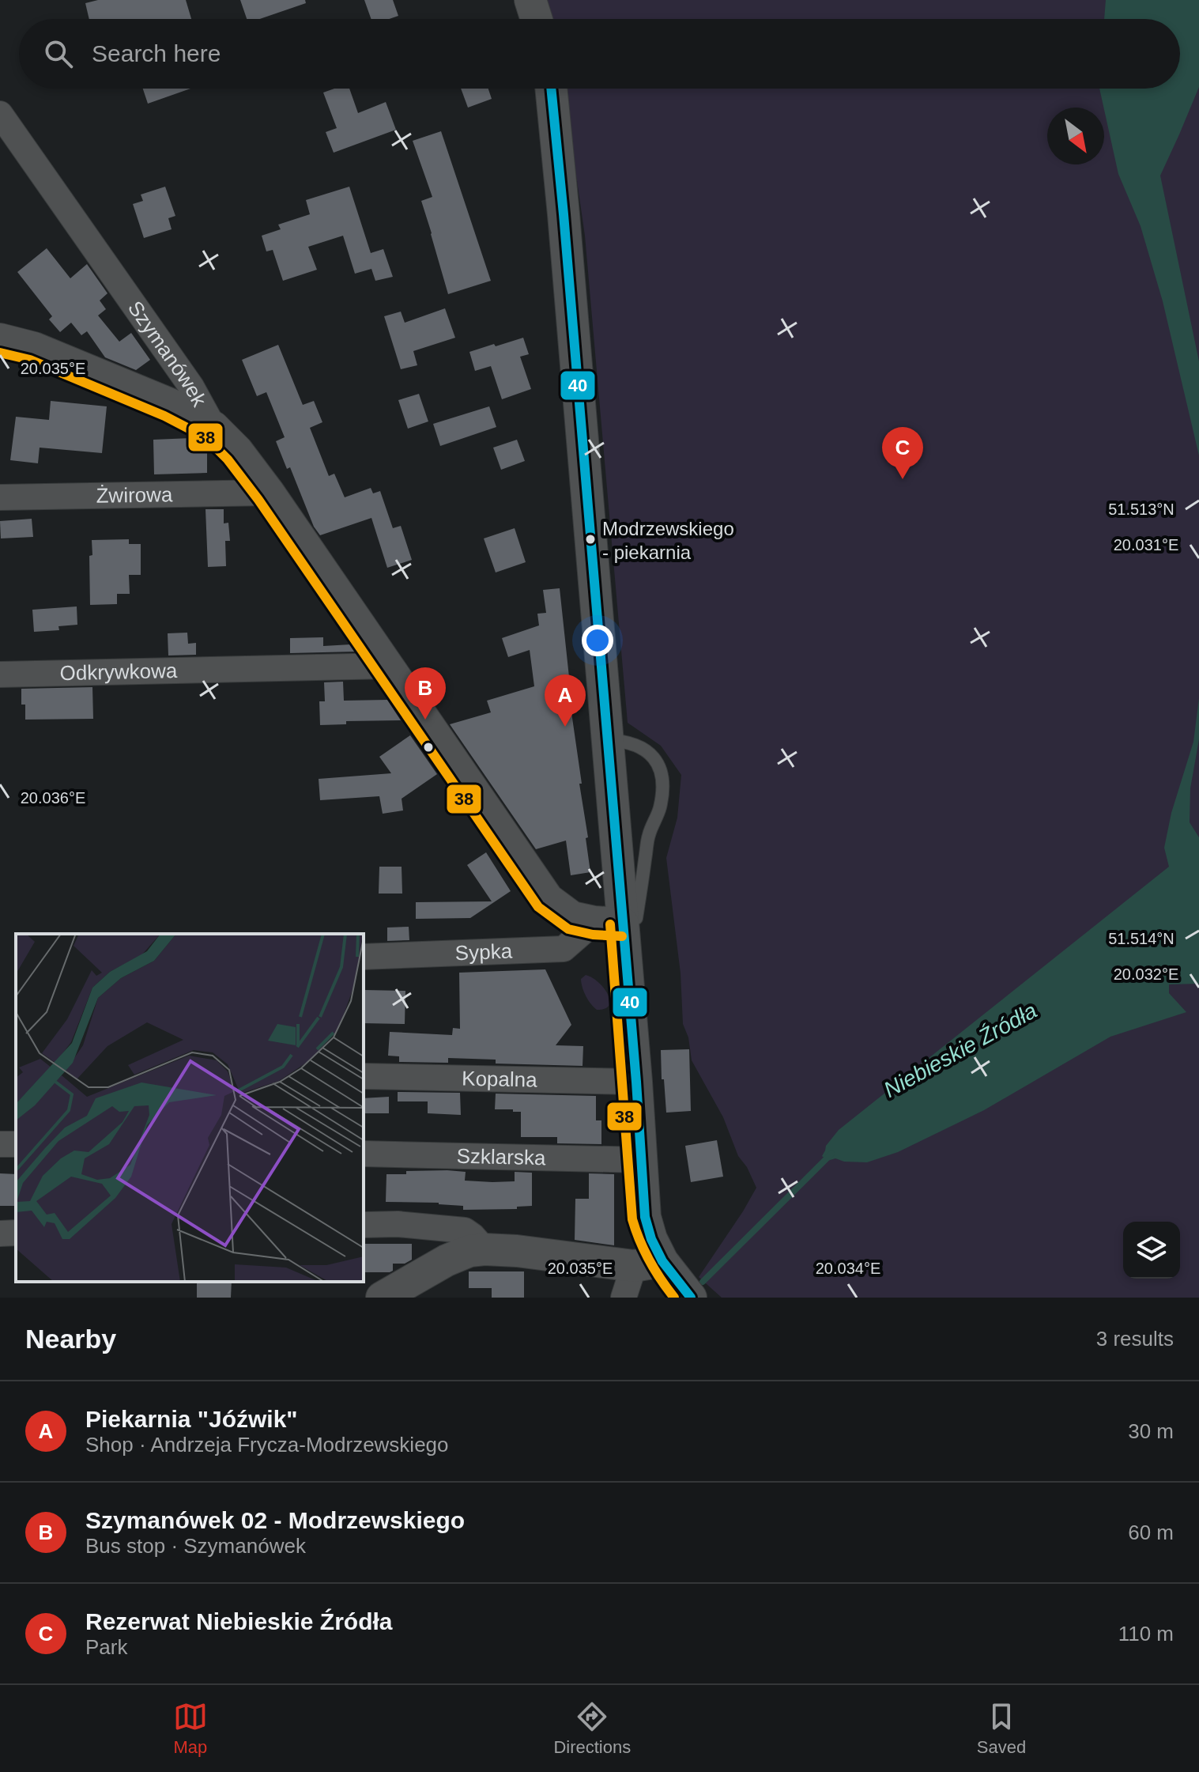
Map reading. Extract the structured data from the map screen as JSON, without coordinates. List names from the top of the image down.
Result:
{
  "streets": {
    "street": [
      "Szymanówek",
      "Żwirowa",
      "Odkrywkowa",
      "Sypka",
      "Kopalna",
      "Szklarska"
    ]
  },
  "crossings": [
    ["Szymanówek", "Żwirowa"],
    ["Szymanówek", "Odkrywkowa"],
    ["Szymanówek", "Sypka"]
  ],
  "water": ["Niebieskie Źródła"],
  "places": ["Modrzewskiego - piekarnia"],
  "lines": ["transit line 40", "transit line 38"],
  "north": "bottom right",
  "page": {
    "search": "Search here",
    "pins": ["C", "B", "A"],
    "heading": ["Nearby", "3 results"],
    "list": [
      {
        "mark": "A",
        "name": "Piekarnia \"Jóźwik\"",
        "note": "Shop · Andrzeja Frycza-Modrzewskiego",
        "value": "30 m"
      },
      {
        "mark": "B",
        "name": "Szymanówek 02 - Modrzewskiego",
        "note": "Bus stop · Szymanówek",
        "value": "60 m"
      },
      {
        "mark": "C",
        "name": "Rezerwat Niebieskie Źródła",
        "note": "Park",
        "value": "110 m"
      }
    ],
    "nav": ["Map", "Directions", "Saved"]
  },
  "coordinates": [
    "20.035°E",
    "51.513°N",
    "20.031°E",
    "20.036°E",
    "51.514°N",
    "20.032°E",
    "20.034°E"
  ]
}
